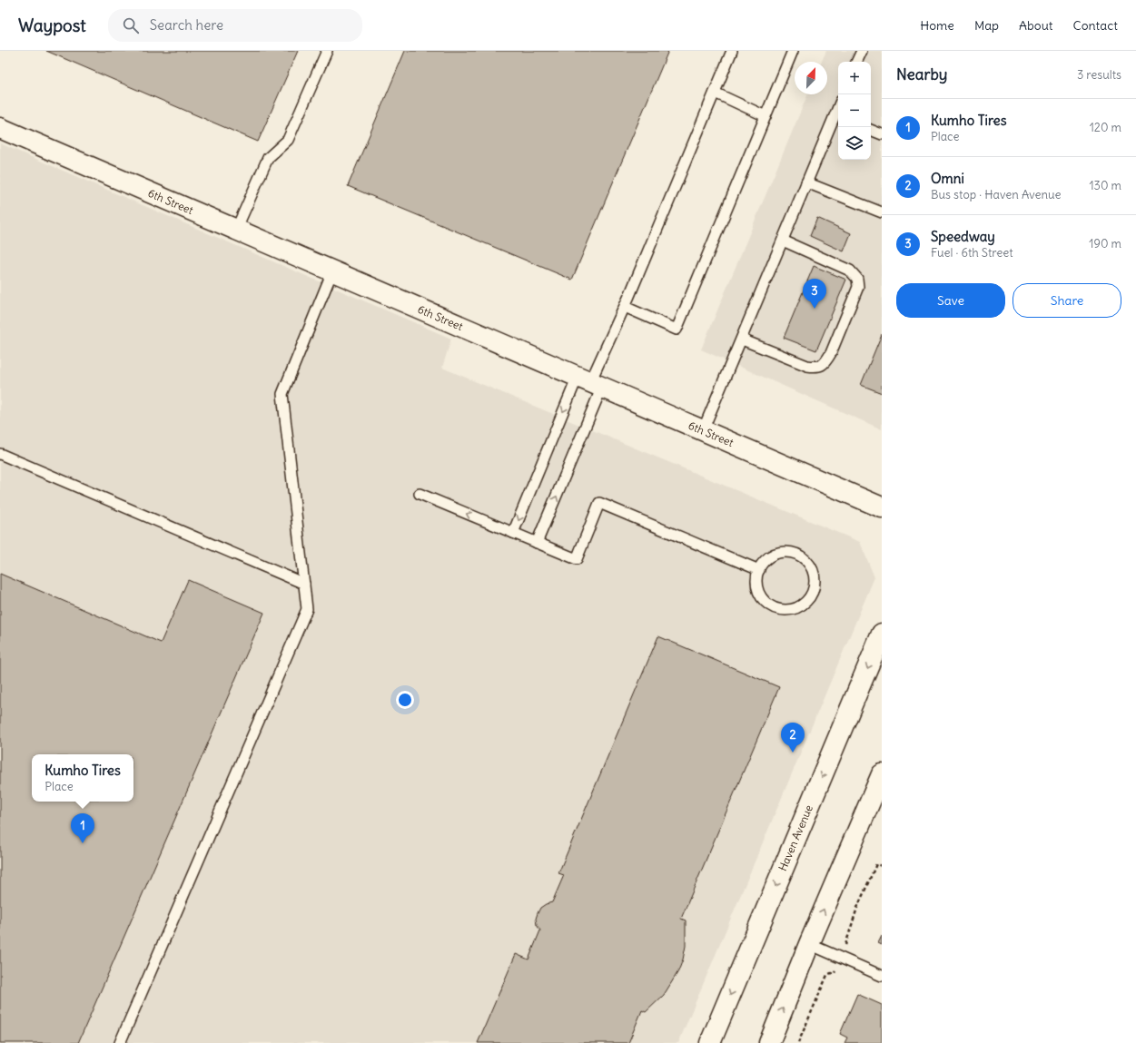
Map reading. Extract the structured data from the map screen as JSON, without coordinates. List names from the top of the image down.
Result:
{
  "streets": {
    "main road": ["6th Street", "Haven Avenue"]
  },
  "north": "top right",
  "page": {
    "header": "Waypost",
    "search": "Search here",
    "nav": [
      "Home",
      "Map",
      "About",
      "Contact"
    ],
    "heading": ["Nearby", "3 results"],
    "map_buttons": ["+", "−"],
    "list": [
      {
        "mark": "1",
        "name": "Kumho Tires",
        "note": "Place",
        "value": "120 m"
      },
      {
        "mark": "2",
        "name": "Omni",
        "note": "Bus stop · Haven Avenue",
        "value": "130 m"
      },
      {
        "mark": "3",
        "name": "Speedway",
        "note": "Fuel · 6th Street",
        "value": "190 m"
      }
    ],
    "buttons": ["Save", "Share"],
    "pins": ["3", "2", "1"],
    "popup": ["Kumho Tires", "Place"]
  }
}
